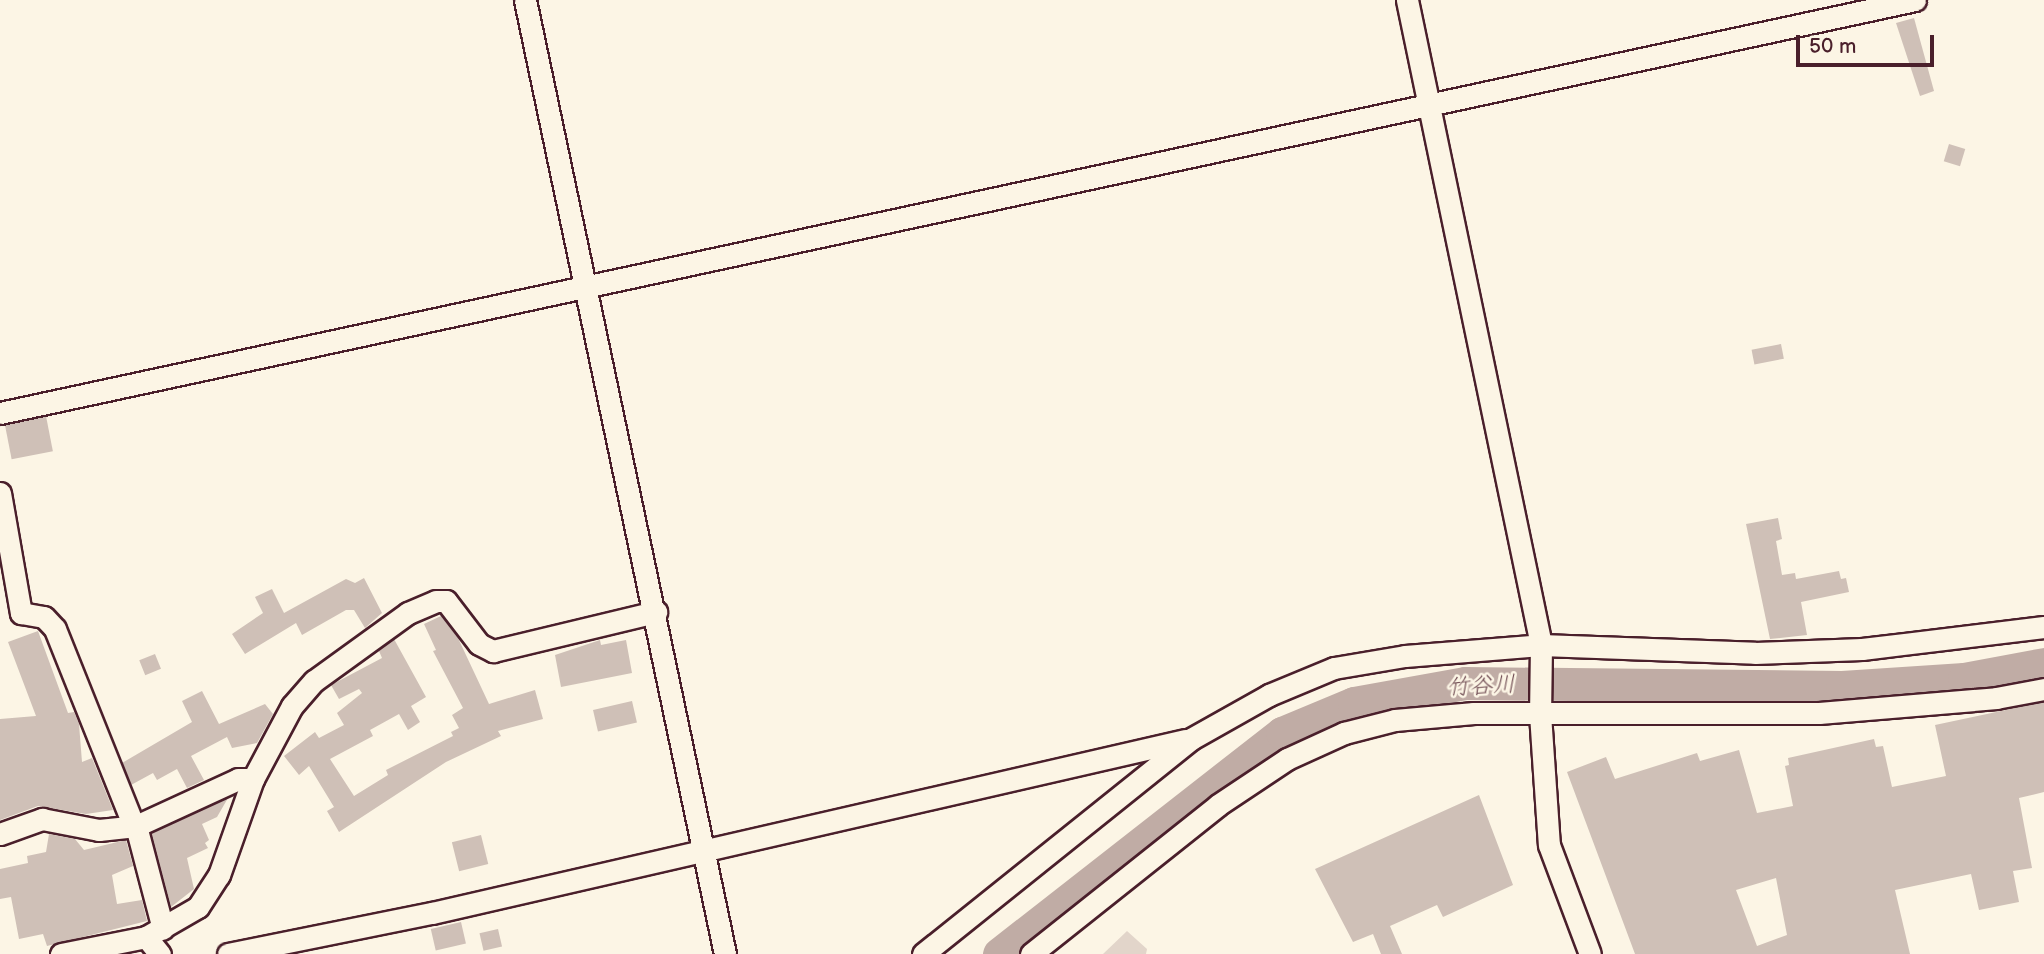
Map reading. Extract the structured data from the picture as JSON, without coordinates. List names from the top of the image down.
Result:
{
  "water": ["竹谷川"],
  "scale_bar": "50 m"
}
